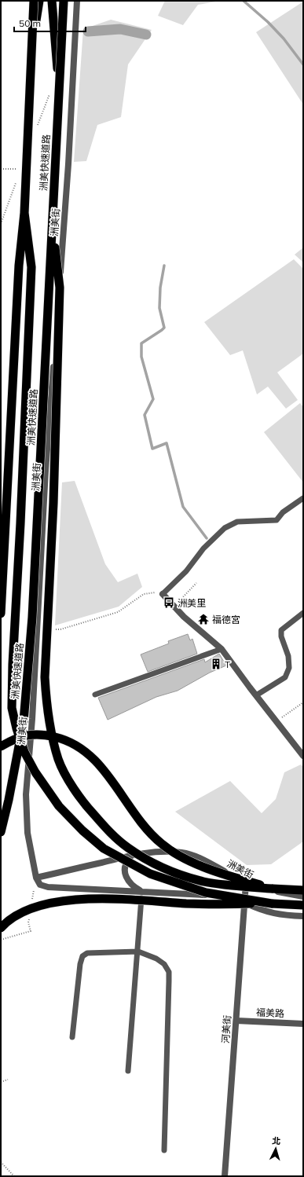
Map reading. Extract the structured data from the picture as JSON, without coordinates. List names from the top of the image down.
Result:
{
  "streets": {
    "highway": ["洲美快速道路"],
    "street": ["洲美街", "福美路", "河美街"]
  },
  "crossings": [
    ["洲美街", "河美街"],
    ["福美路", "河美街"]
  ],
  "places": {
    "bus stop": ["洲美里"],
    "temple": ["福德宮"],
    "building": ["T"]
  },
  "scale_bar": "50 m",
  "north": "top"
}
